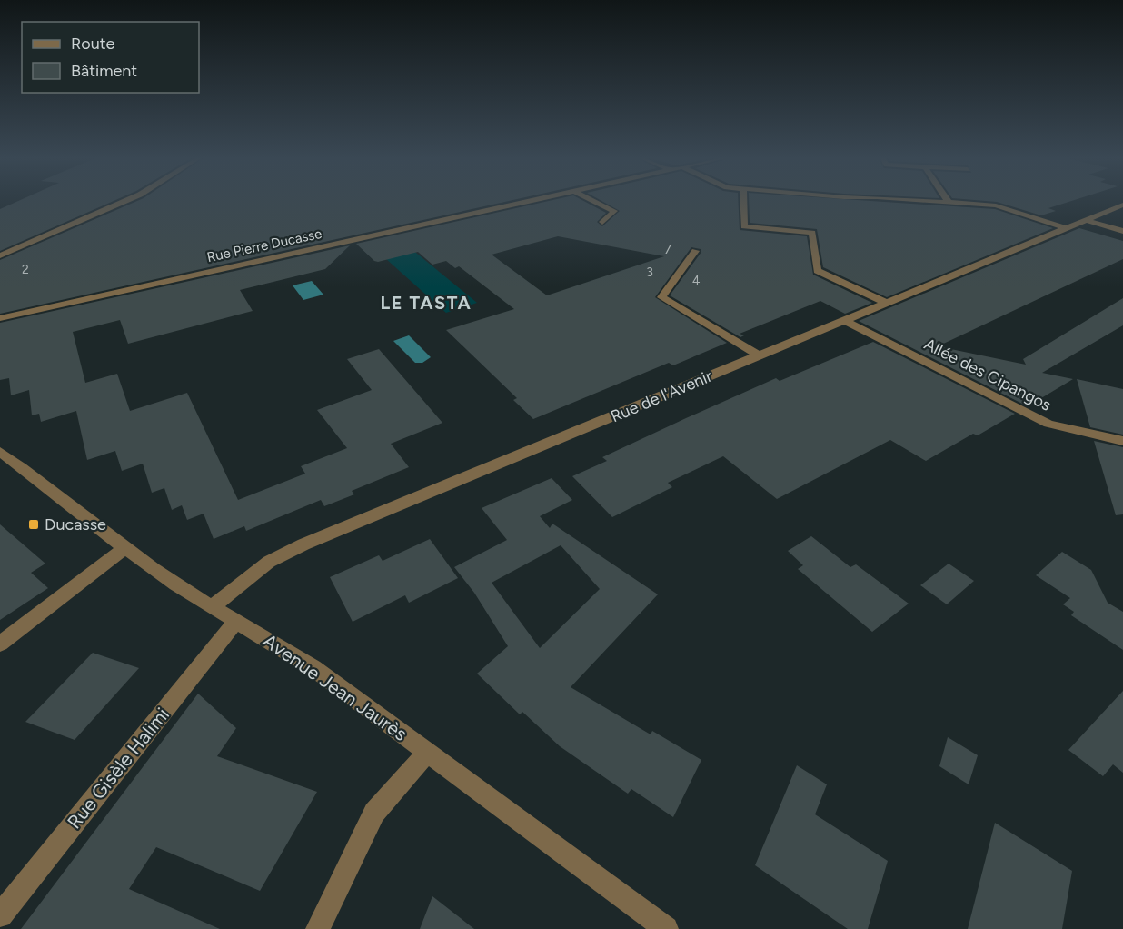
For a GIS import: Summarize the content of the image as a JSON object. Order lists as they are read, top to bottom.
{
  "streets": {
    "street": [
      "Rue Pierre Ducasse",
      "Allée des Cipangos",
      "Rue de l'Avenir",
      "Avenue Jean Jaurès",
      "Rue Gisèle Halimi"
    ]
  },
  "crossings": [
    ["Allée des Cipangos", "Rue de l'Avenir"],
    ["Rue de l'Avenir", "Avenue Jean Jaurès"],
    ["Avenue Jean Jaurès", "Rue Gisèle Halimi"]
  ],
  "districts": ["LE TASTA"],
  "places": {
    "transit": ["Ducasse"]
  },
  "house_numbers": [
    "7",
    "2",
    "3",
    "4"
  ],
  "legend": ["Route", "Bâtiment"]
}
